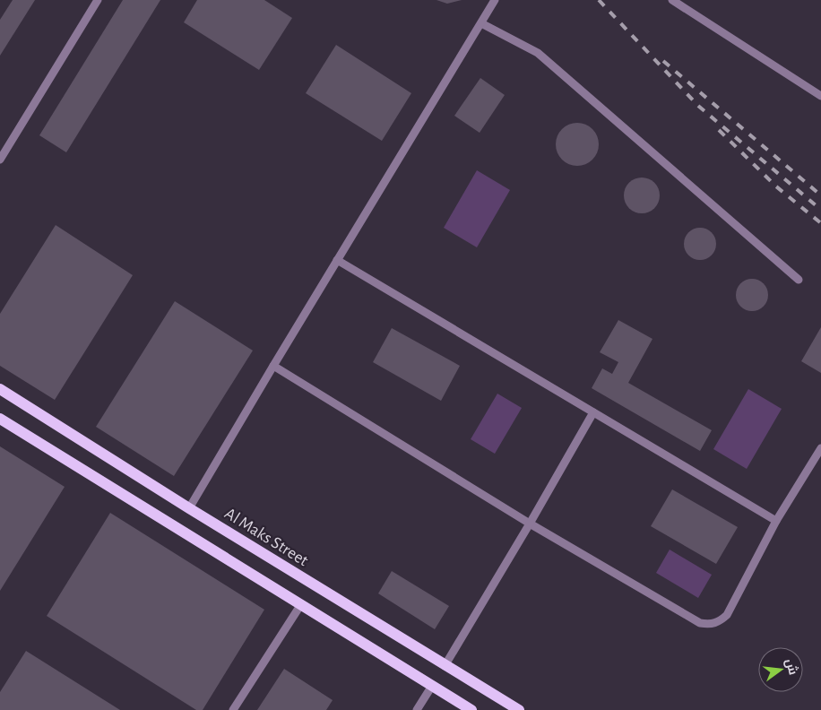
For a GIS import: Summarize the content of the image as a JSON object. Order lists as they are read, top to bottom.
{
  "streets": {
    "main road": ["Al Maks Street"]
  },
  "north": "right"
}
